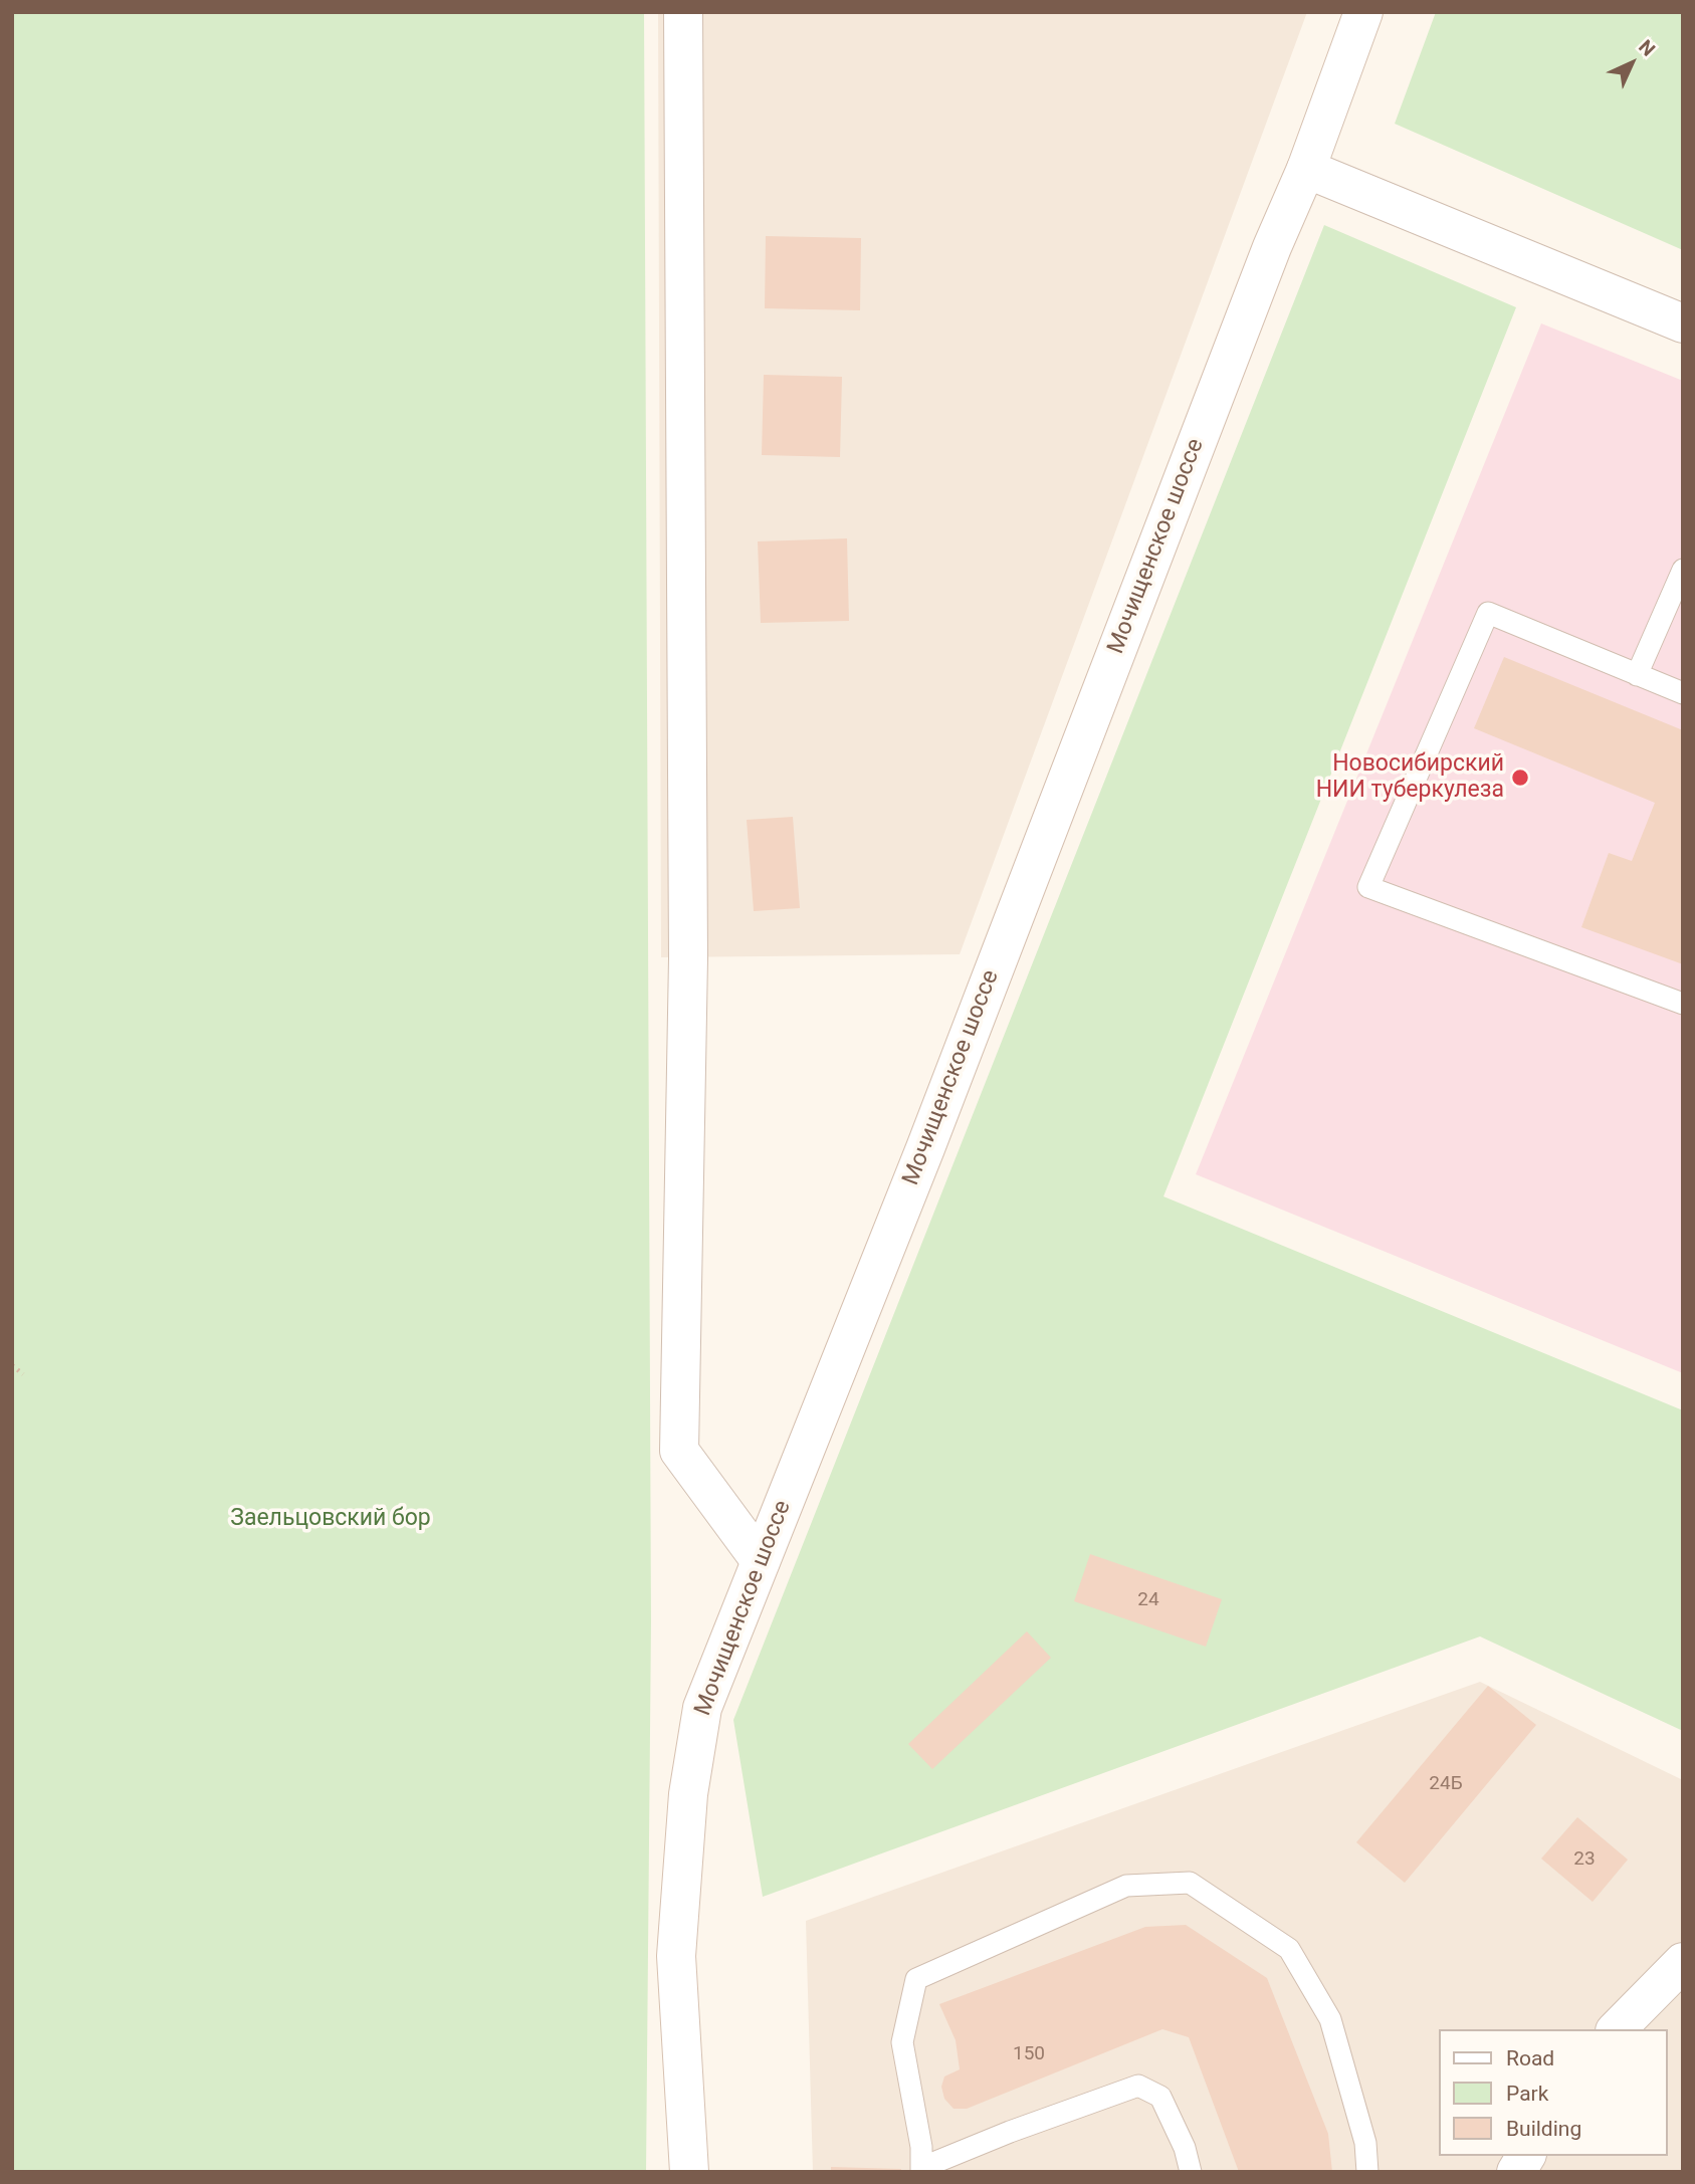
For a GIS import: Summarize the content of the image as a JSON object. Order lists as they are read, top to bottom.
{
  "streets": {
    "street": ["Мочищенское шоссе"]
  },
  "parks": ["Заельцовский бор"],
  "places": ["Новосибирский НИИ туберкулеза"],
  "house_numbers": [
    "24",
    "24Б",
    "23",
    "150"
  ],
  "legend": ["Road", "Park", "Building"],
  "north": "top right"
}
